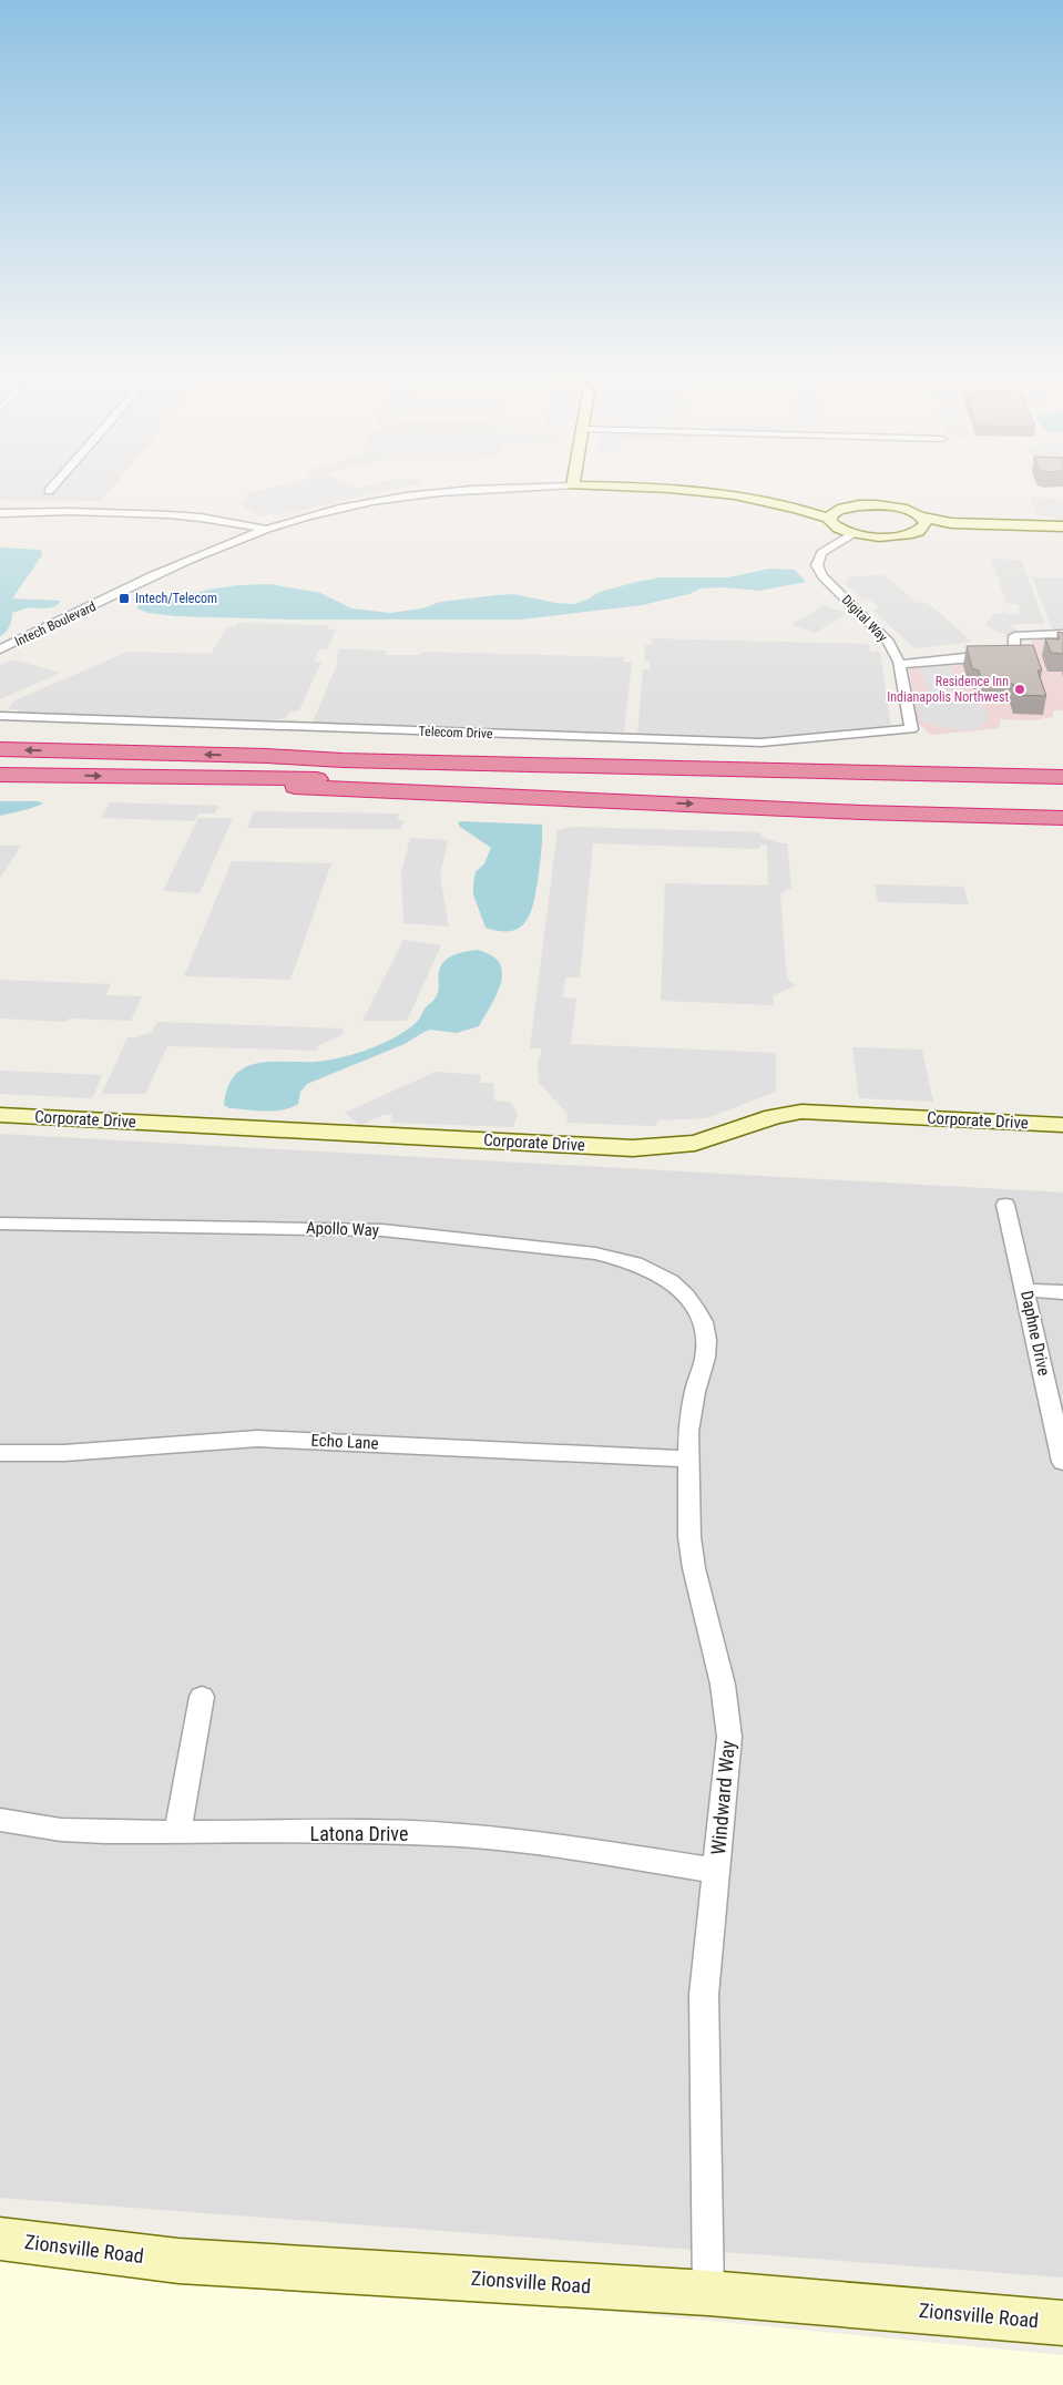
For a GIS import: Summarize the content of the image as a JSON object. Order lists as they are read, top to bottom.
{
  "streets": {
    "street": [
      "Digital Way",
      "Intech Boulevard",
      "Telecom Drive",
      "Corporate Drive",
      "Apollo Way",
      "Daphne Drive",
      "Echo Lane",
      "Windward Way",
      "Latona Drive",
      "Zionsville Road"
    ]
  },
  "crossings": [
    ["Digital Way", "Intech Boulevard"],
    ["Digital Way", "Telecom Drive"],
    ["Apollo Way", "Windward Way"],
    ["Echo Lane", "Windward Way"],
    ["Windward Way", "Latona Drive"],
    ["Windward Way", "Zionsville Road"]
  ],
  "places": {
    "transit": ["Intech/Telecom"],
    "other": ["Residence Inn Indianapolis Northwest"]
  }
}
